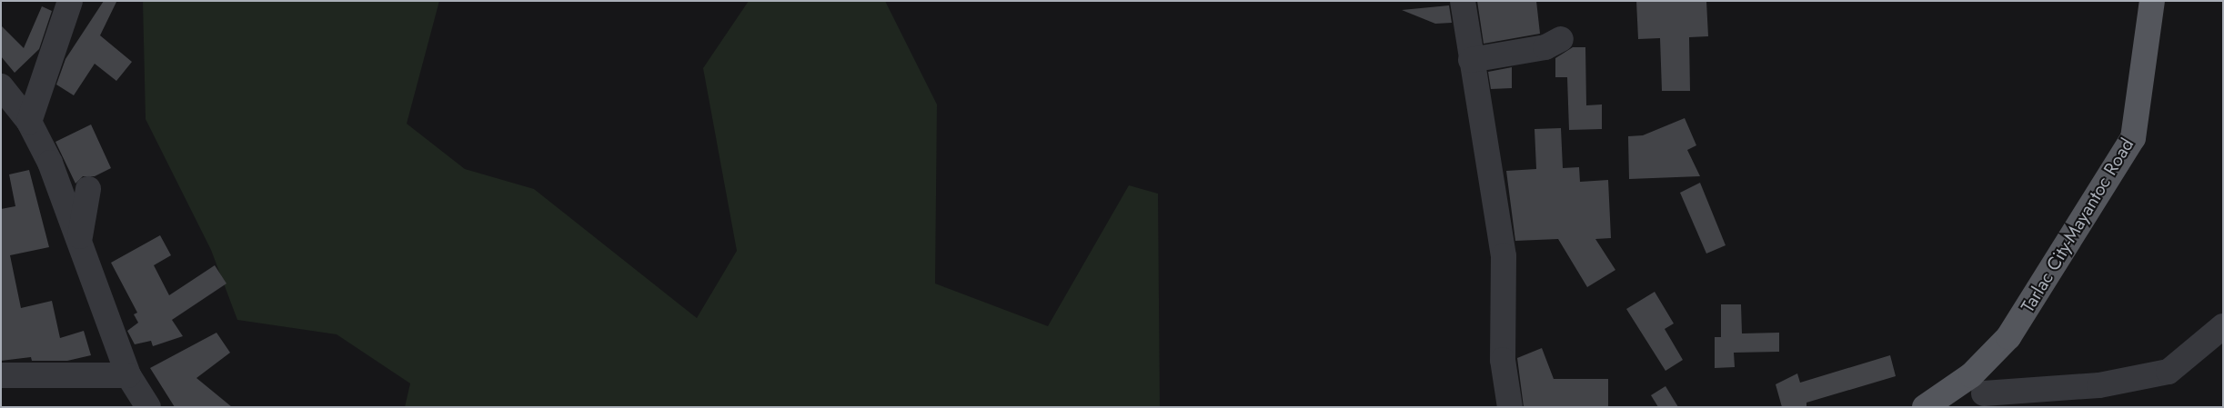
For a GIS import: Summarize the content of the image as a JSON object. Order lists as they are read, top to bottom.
{
  "streets": {
    "main road": ["Tarlac City-Mayantoc Road"]
  }
}
